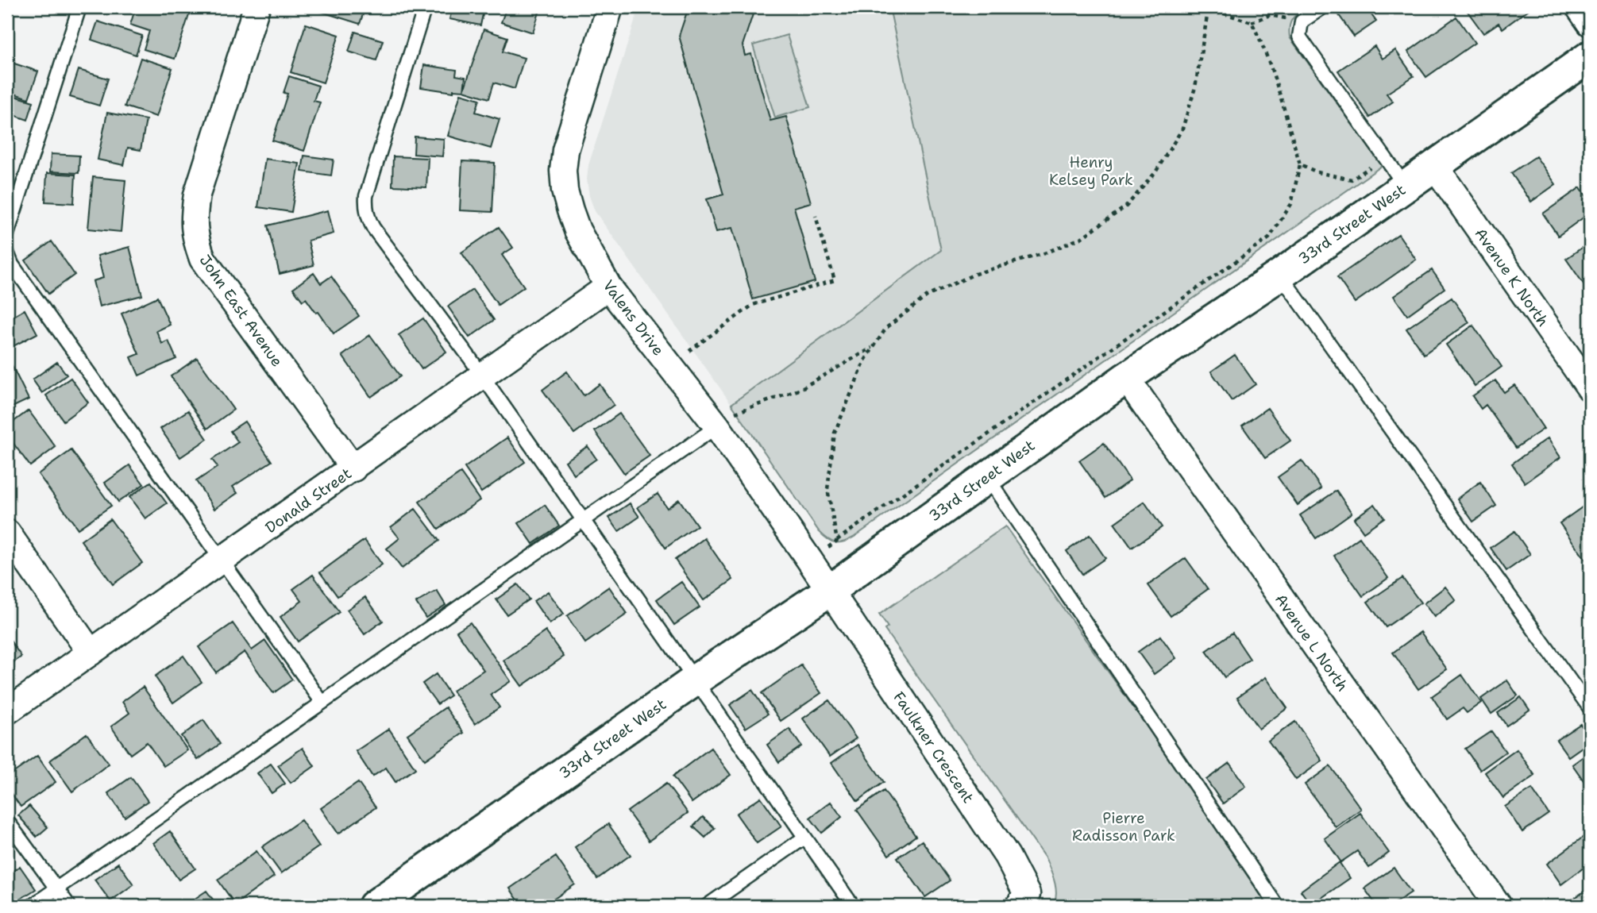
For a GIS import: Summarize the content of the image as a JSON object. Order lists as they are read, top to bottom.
{
  "streets": {
    "main road": ["33rd Street West"],
    "street": [
      "Avenue K North",
      "John East Avenue",
      "Valens Drive",
      "Donald Street",
      "Avenue L North",
      "Faulkner Crescent"
    ]
  },
  "crossings": [
    ["33rd Street West", "Avenue K North"],
    ["33rd Street West", "Valens Drive"],
    ["33rd Street West", "Avenue L North"],
    ["33rd Street West", "Faulkner Crescent"],
    ["John East Avenue", "Donald Street"],
    ["Valens Drive", "Donald Street"],
    ["Valens Drive", "Faulkner Crescent"]
  ],
  "parks": ["Henry Kelsey Park", "Pierre Radisson Park"]
}
